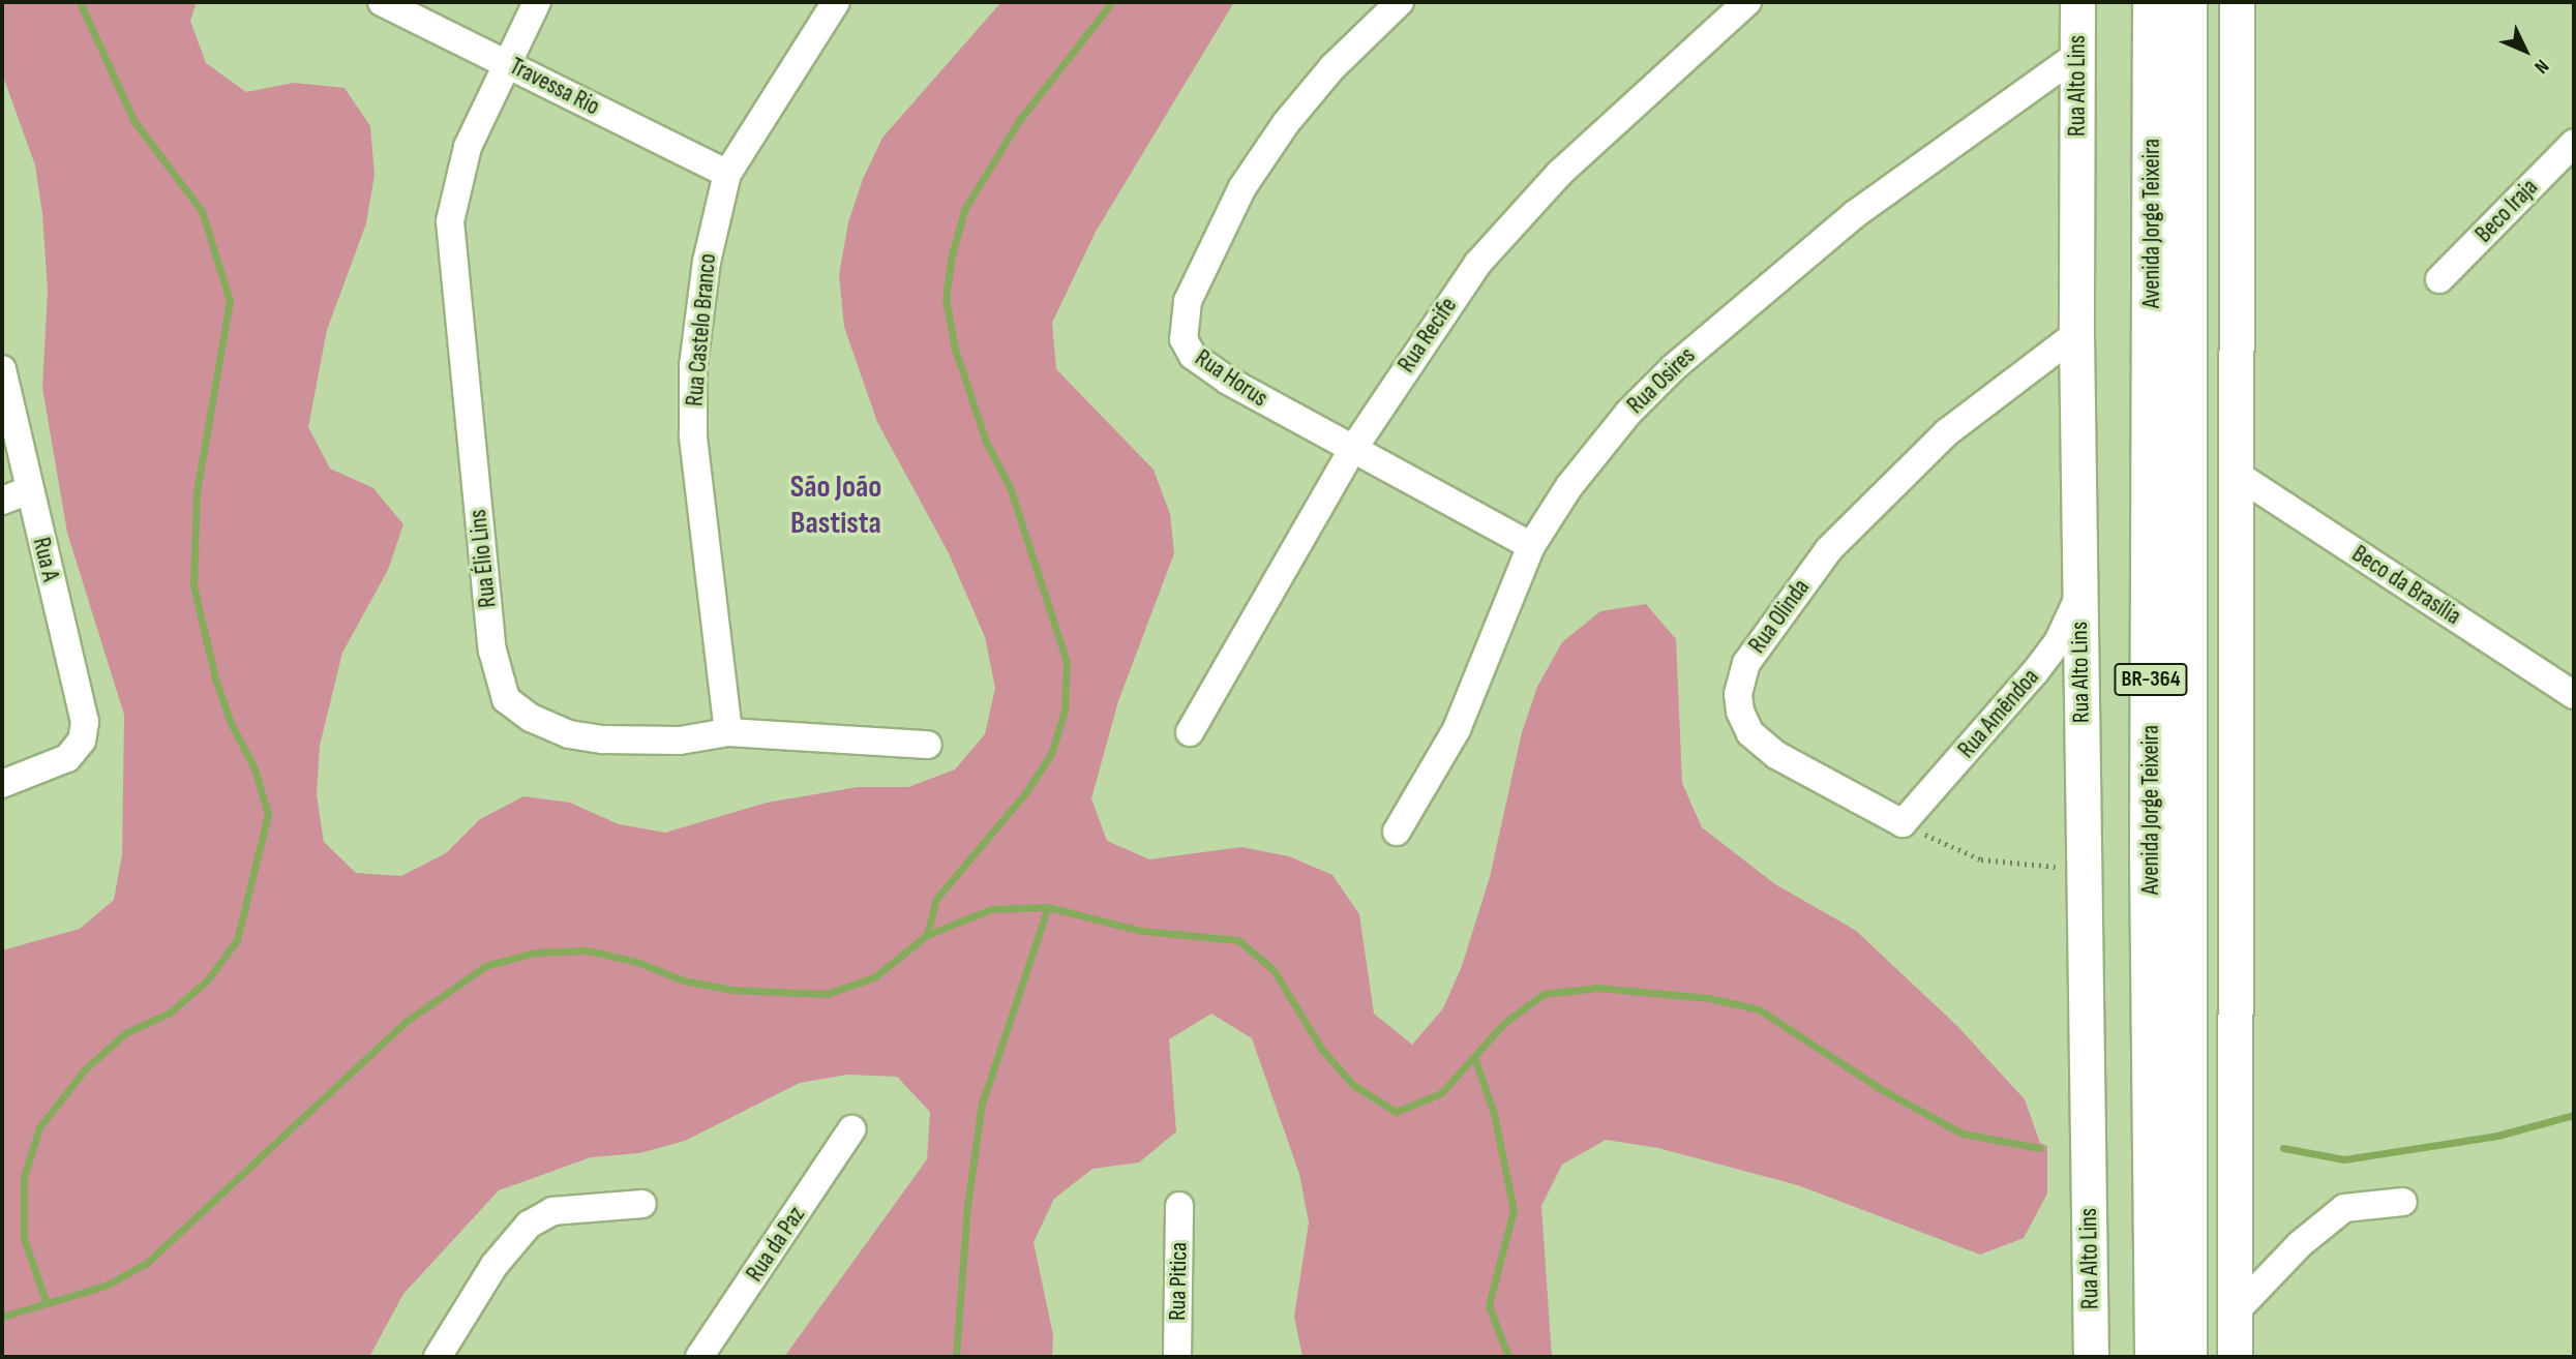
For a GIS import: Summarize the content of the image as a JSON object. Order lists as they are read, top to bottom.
{
  "streets": {
    "highway": ["Avenida Jorge Teixeira", "BR-364"],
    "main road": ["Rua Alto Lins"],
    "street": [
      "Travessa Rio",
      "Beco Iraja",
      "Rua Castelo Branco",
      "Rua Recife",
      "Rua Horus",
      "Rua Osires",
      "Rua Élio Lins",
      "Rua A",
      "Beco da Brasília",
      "Rua Olinda",
      "Rua Amêndoa",
      "Rua da Paz",
      "Rua Pitica"
    ]
  },
  "crossings": [
    ["Rua Alto Lins", "Rua Osires"],
    ["Rua Alto Lins", "Rua Olinda"],
    ["Rua Alto Lins", "Rua Amêndoa"],
    ["Travessa Rio", "Rua Castelo Branco"],
    ["Travessa Rio", "Rua Élio Lins"],
    ["Rua Castelo Branco", "Rua Élio Lins"],
    ["Rua Recife", "Rua Horus"],
    ["Rua Horus", "Rua Osires"],
    ["Rua Olinda", "Rua Amêndoa"]
  ],
  "districts": ["São João Bastista"],
  "north": "bottom right"
}
